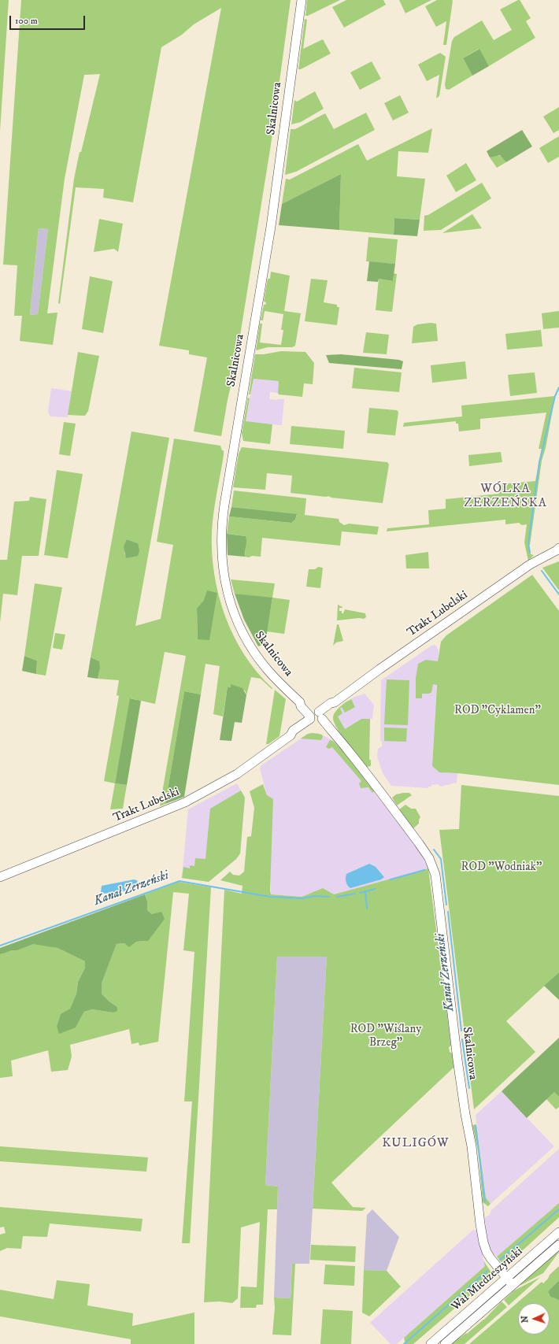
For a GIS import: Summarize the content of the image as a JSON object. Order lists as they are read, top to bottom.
{
  "streets": {
    "street": ["Skalnicowa", "Trakt Lubelski", "Wał Miedzeszyński"]
  },
  "crossings": [
    ["Skalnicowa", "Trakt Lubelski"],
    ["Skalnicowa", "Wał Miedzeszyński"]
  ],
  "districts": ["WÓLKA ZERZEŃSKA", "KULIGÓW"],
  "water": ["Kanał Zerzeński"],
  "parks": ["ROD \"Cyklamen\"", "ROD \"Wodniak\"", "ROD \"Wiślany Brzeg\""],
  "scale_bar": "100 m",
  "north": "left"
}
